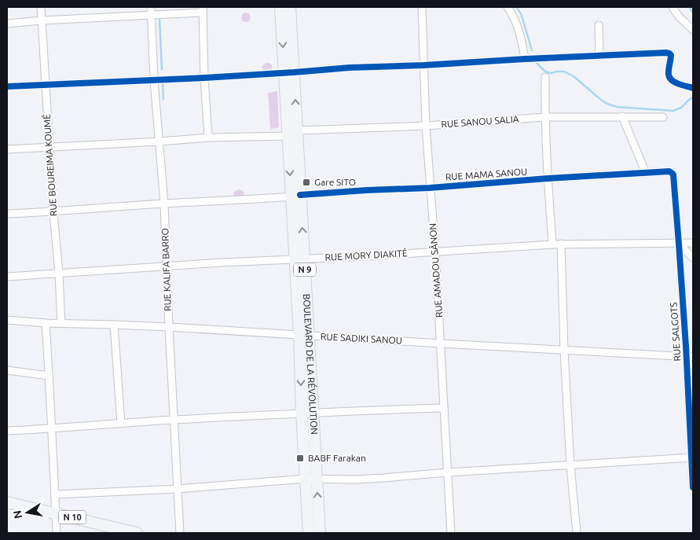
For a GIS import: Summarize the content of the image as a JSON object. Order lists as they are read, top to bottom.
{
  "streets": {
    "main road": ["N 9", "BOULEVARD DE LA RÉVOLUTION", "N 10"],
    "street": [
      "RUE SANOU SALIA",
      "RUE BOUREIMA KOUMÉ",
      "RUE MAMA SANOU",
      "RUE MORY DIAKITÉ",
      "RUE KALIFA BARRO",
      "RUE AMADOU SÂNON",
      "RUE SALGOTS",
      "RUE SADIKI SANOU"
    ]
  },
  "crossings": [
    ["RUE SANOU SALIA", "RUE BOUREIMA KOUMÉ"],
    ["RUE SANOU SALIA", "RUE KALIFA BARRO"],
    ["RUE SANOU SALIA", "RUE AMADOU SÂNON"],
    ["RUE SANOU SALIA", "BOULEVARD DE LA RÉVOLUTION"],
    ["RUE BOUREIMA KOUMÉ", "RUE MAMA SANOU"],
    ["RUE BOUREIMA KOUMÉ", "RUE MORY DIAKITÉ"],
    ["RUE BOUREIMA KOUMÉ", "RUE SADIKI SANOU"],
    ["RUE MAMA SANOU", "RUE KALIFA BARRO"],
    ["RUE MAMA SANOU", "RUE AMADOU SÂNON"],
    ["RUE MAMA SANOU", "RUE SALGOTS"],
    ["RUE MAMA SANOU", "BOULEVARD DE LA RÉVOLUTION"],
    ["RUE MORY DIAKITÉ", "RUE KALIFA BARRO"],
    ["RUE MORY DIAKITÉ", "RUE AMADOU SÂNON"],
    ["RUE MORY DIAKITÉ", "RUE SALGOTS"],
    ["RUE MORY DIAKITÉ", "BOULEVARD DE LA RÉVOLUTION"],
    ["RUE KALIFA BARRO", "RUE SADIKI SANOU"],
    ["RUE AMADOU SÂNON", "RUE SADIKI SANOU"],
    ["RUE SALGOTS", "RUE SADIKI SANOU"],
    ["RUE SADIKI SANOU", "BOULEVARD DE LA RÉVOLUTION"]
  ],
  "places": {
    "transit": ["Gare SITO", "BABF Farakan"]
  },
  "north": "left"
}
